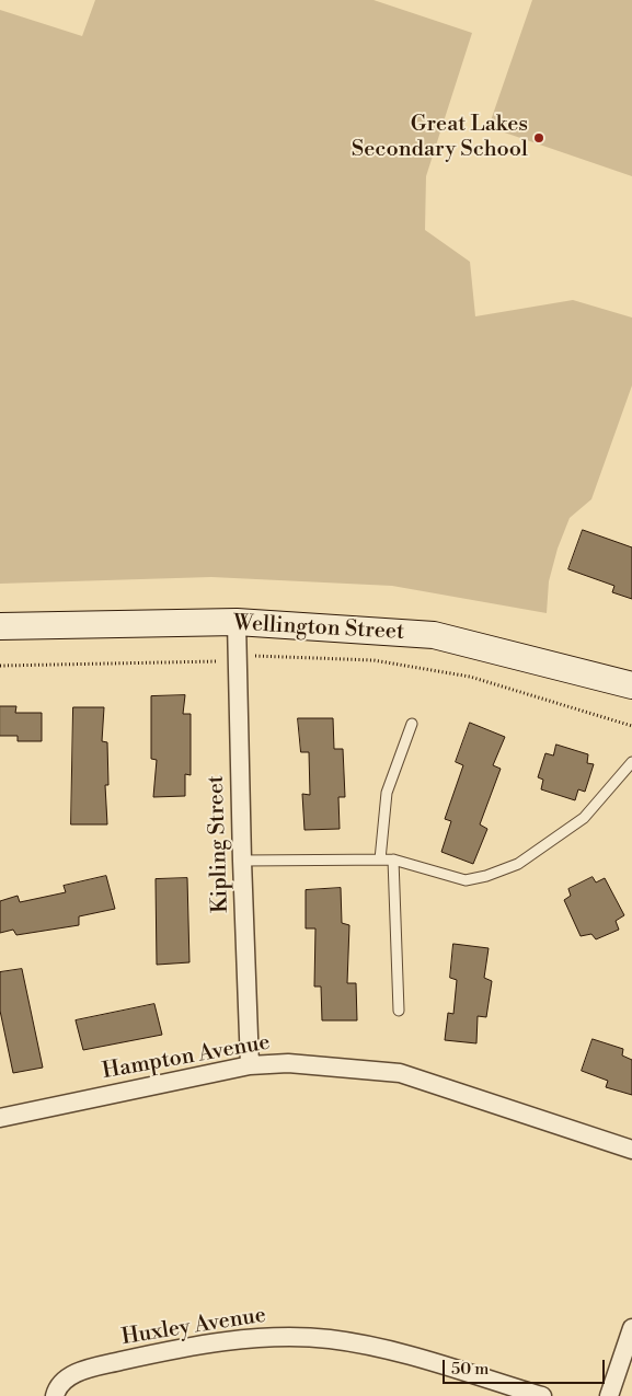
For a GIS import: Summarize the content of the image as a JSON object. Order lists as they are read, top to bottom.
{
  "streets": {
    "main road": ["Wellington Street"],
    "street": ["Kipling Street", "Hampton Avenue", "Huxley Avenue"]
  },
  "crossings": [
    ["Wellington Street", "Kipling Street"],
    ["Kipling Street", "Hampton Avenue"]
  ],
  "places": ["Great Lakes Secondary School"],
  "scale_bar": "50 m"
}
